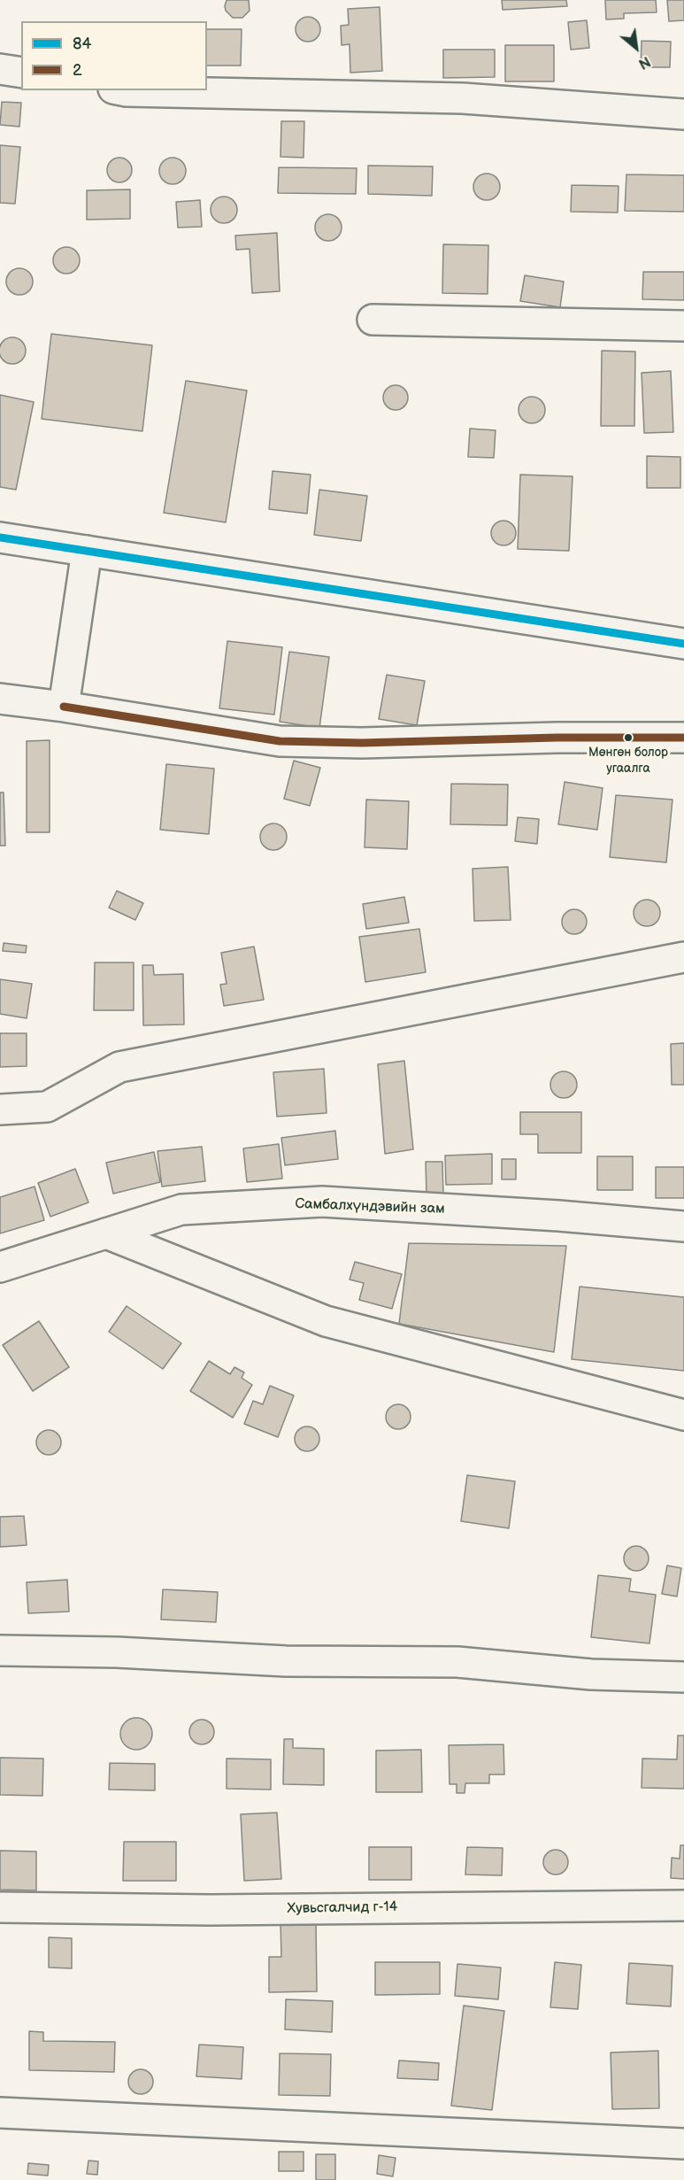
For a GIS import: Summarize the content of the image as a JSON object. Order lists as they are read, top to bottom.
{
  "streets": {
    "street": ["Самбалхүндэвийн зам", "Хувьсгалчид г-14"]
  },
  "places": ["Мөнгөн болор угаалга"],
  "lines": ["transit line 84", "transit line 2"],
  "legend": ["84", "2"],
  "north": "bottom right"
}
